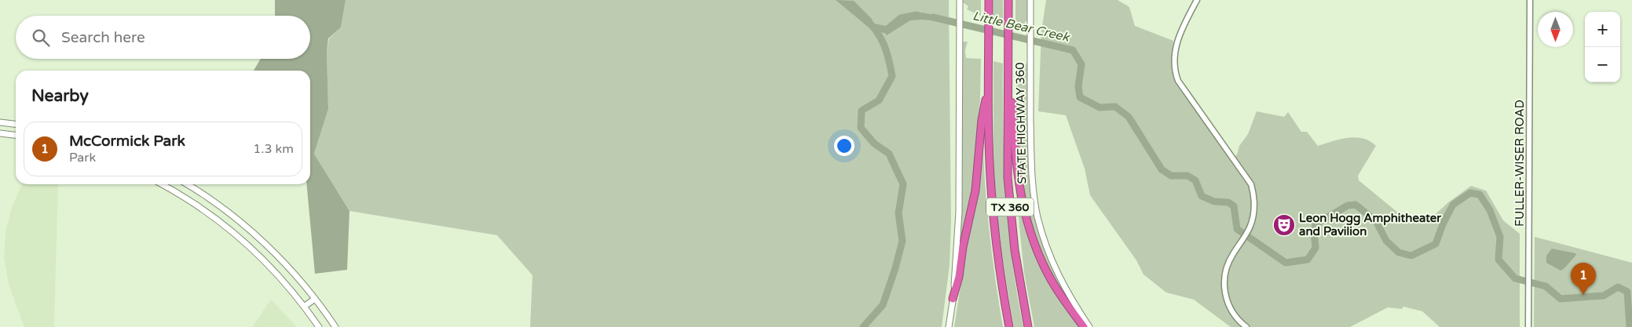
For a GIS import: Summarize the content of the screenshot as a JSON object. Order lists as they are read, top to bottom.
{
  "streets": {
    "highway": ["TX 360"],
    "main road": ["STATE HIGHWAY 360"],
    "street": ["FULLER-WISER ROAD"]
  },
  "water": ["Little Bear Creek"],
  "places": {
    "theatre": ["Leon Hogg Amphitheater and Pavilion"]
  },
  "north": "bottom",
  "page": {
    "map_buttons": ["+", "−"],
    "search": "Search here",
    "heading": "Nearby",
    "list": [
      {
        "mark": "1",
        "name": "McCormick Park",
        "note": "Park",
        "value": "1.3 km"
      }
    ],
    "pins": "1"
  }
}
